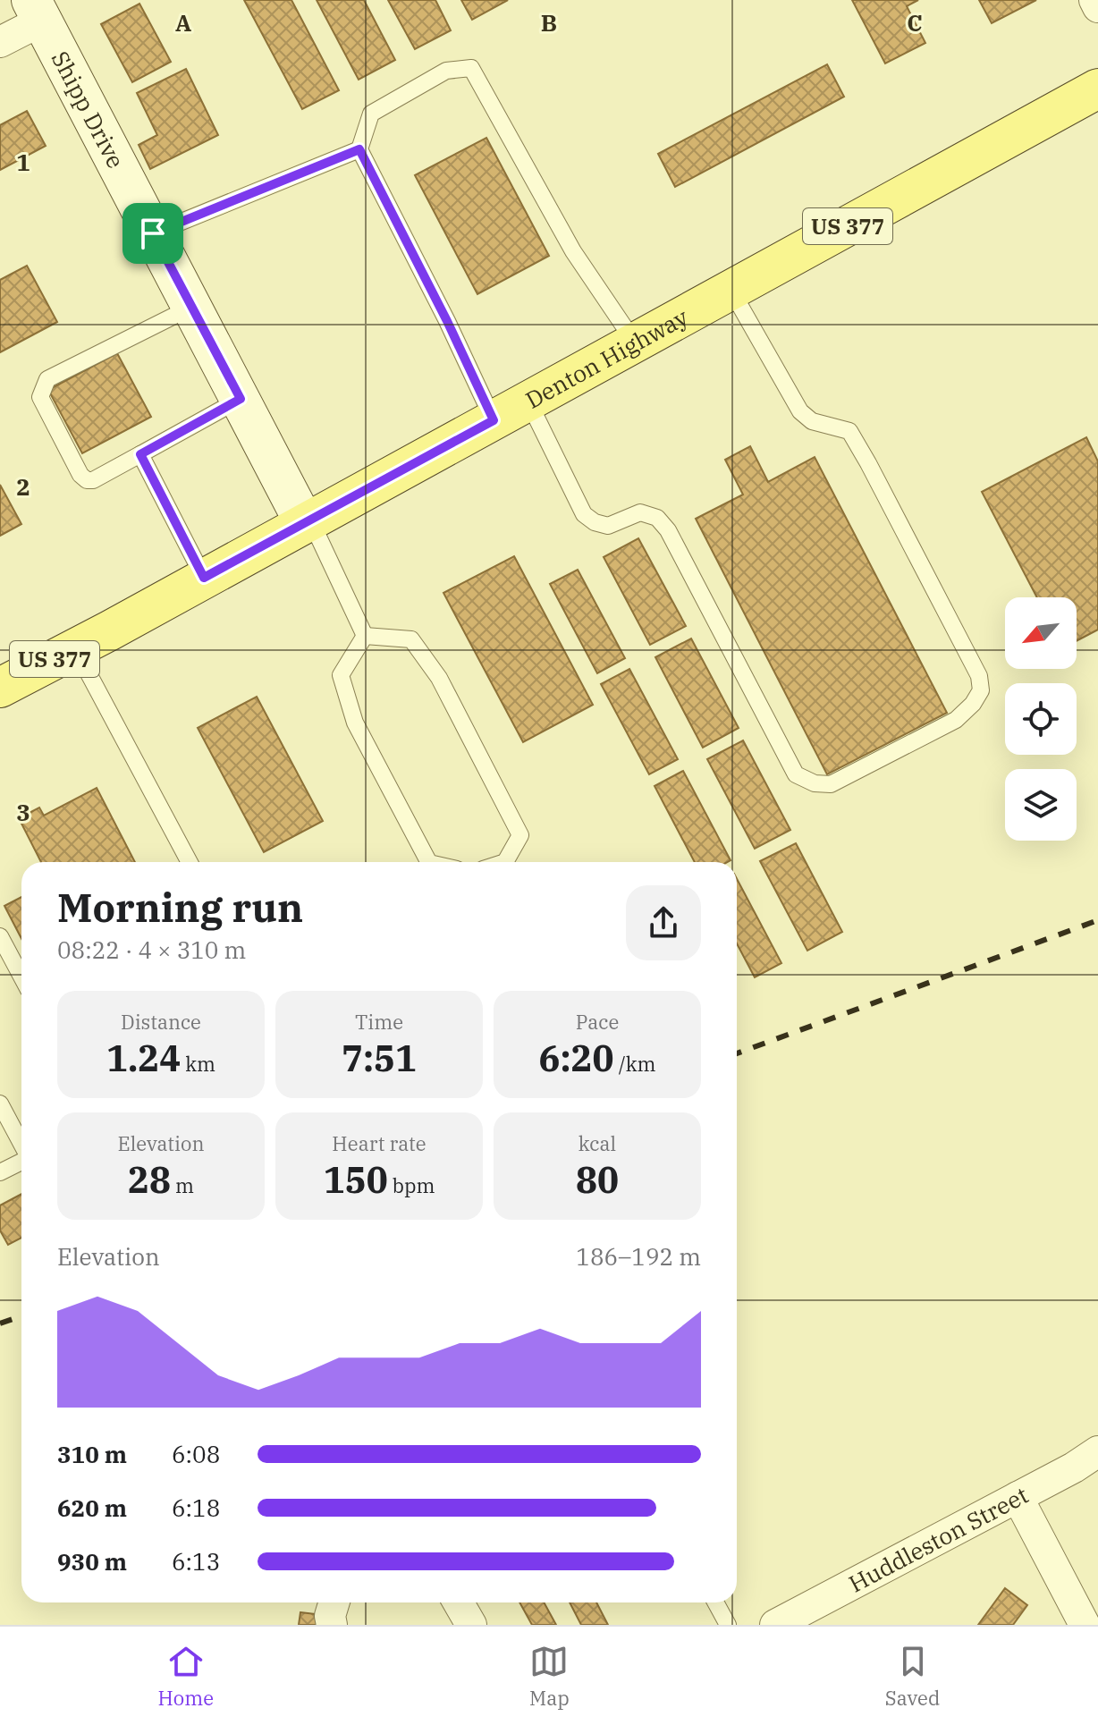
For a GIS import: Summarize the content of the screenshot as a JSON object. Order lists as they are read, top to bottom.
{
  "streets": {
    "main road": ["US 377", "Denton Highway"],
    "street": ["Shipp Drive", "Huddleston Street"]
  },
  "crossings": [
    ["Shipp Drive", "Denton Highway"]
  ],
  "north": "bottom left",
  "page": {
    "heading": ["Morning run", "08:22 · 4 × 310 m"],
    "stats": [
      ["Distance", "1.24 km"],
      ["Time", "7:51"],
      ["Pace", "6:20 /km"],
      ["Elevation", "28 m"],
      ["Heart rate", "150 bpm"],
      ["kcal", "80"]
    ],
    "chart": ["Elevation", "186–192 m"],
    "list": [
      {
        "name": "310 m",
        "note": "6:08"
      },
      {
        "name": "620 m",
        "note": "6:18"
      },
      {
        "name": "930 m",
        "note": "6:13"
      }
    ],
    "tabs": ["Home", "Map", "Saved"]
  },
  "grid": {
    "columns": ["A", "B", "C"],
    "rows": ["1", "2", "3"]
  }
}
